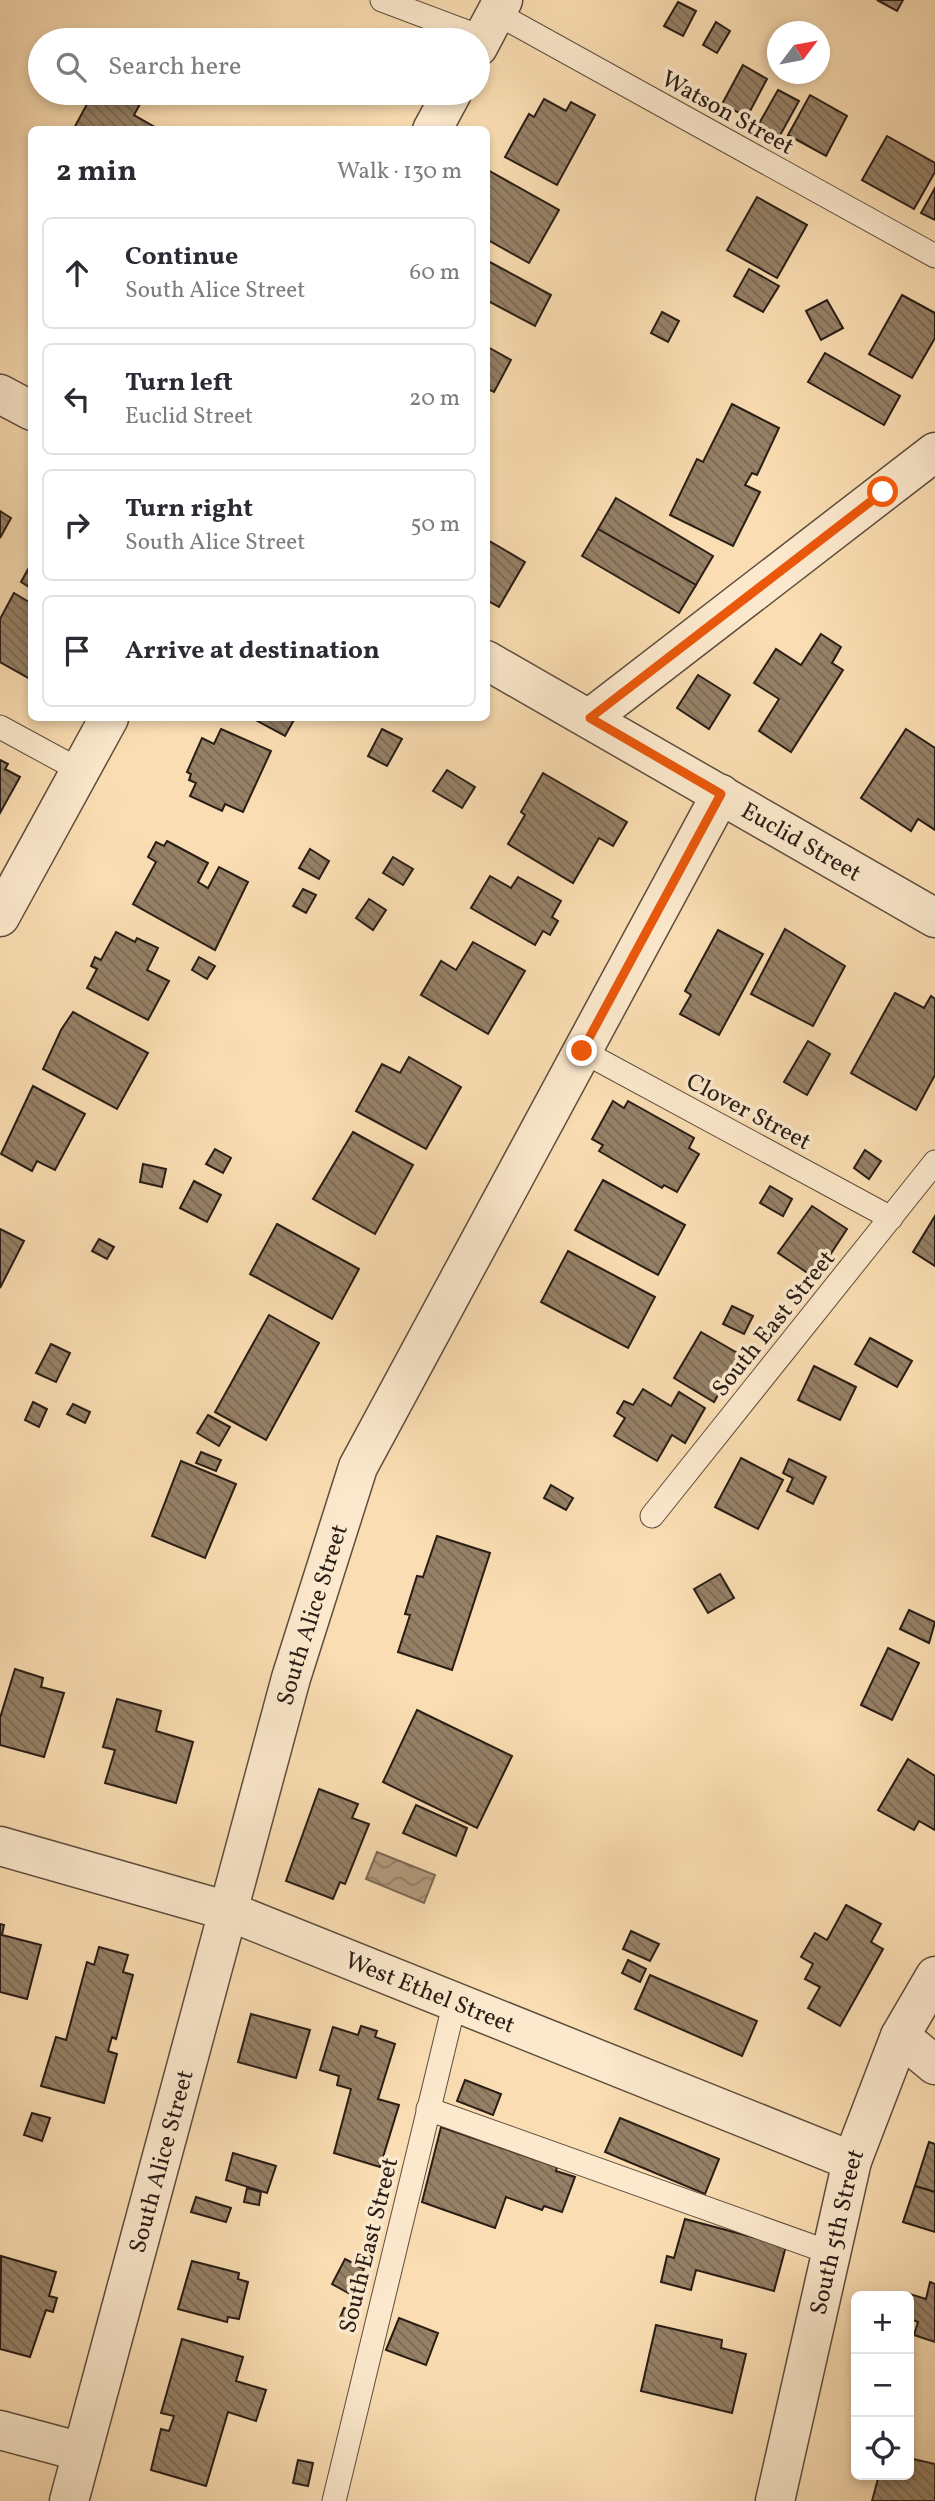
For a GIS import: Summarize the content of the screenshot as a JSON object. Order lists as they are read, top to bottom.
{
  "streets": {
    "street": [
      "Euclid Street",
      "South Alice Street",
      "West Ethel Street",
      "South 5th Street"
    ],
    "lane": ["Watson Street", "Clover Street", "South East Street"]
  },
  "crossings": [
    ["Euclid Street", "South Alice Street"],
    ["Clover Street", "South East Street"],
    ["Clover Street", "South Alice Street"],
    ["South East Street", "West Ethel Street"],
    ["South Alice Street", "West Ethel Street"],
    ["West Ethel Street", "South 5th Street"]
  ],
  "north": "top right",
  "page": {
    "search": "Search here",
    "heading": ["2 min", "Walk · 130 m"],
    "list": [
      ["Continue", "South Alice Street", "60 m"],
      ["Turn left", "Euclid Street", "20 m"],
      ["Turn right", "South Alice Street", "50 m"],
      "Arrive at destination"
    ],
    "map_buttons": ["+", "−"]
  }
}
